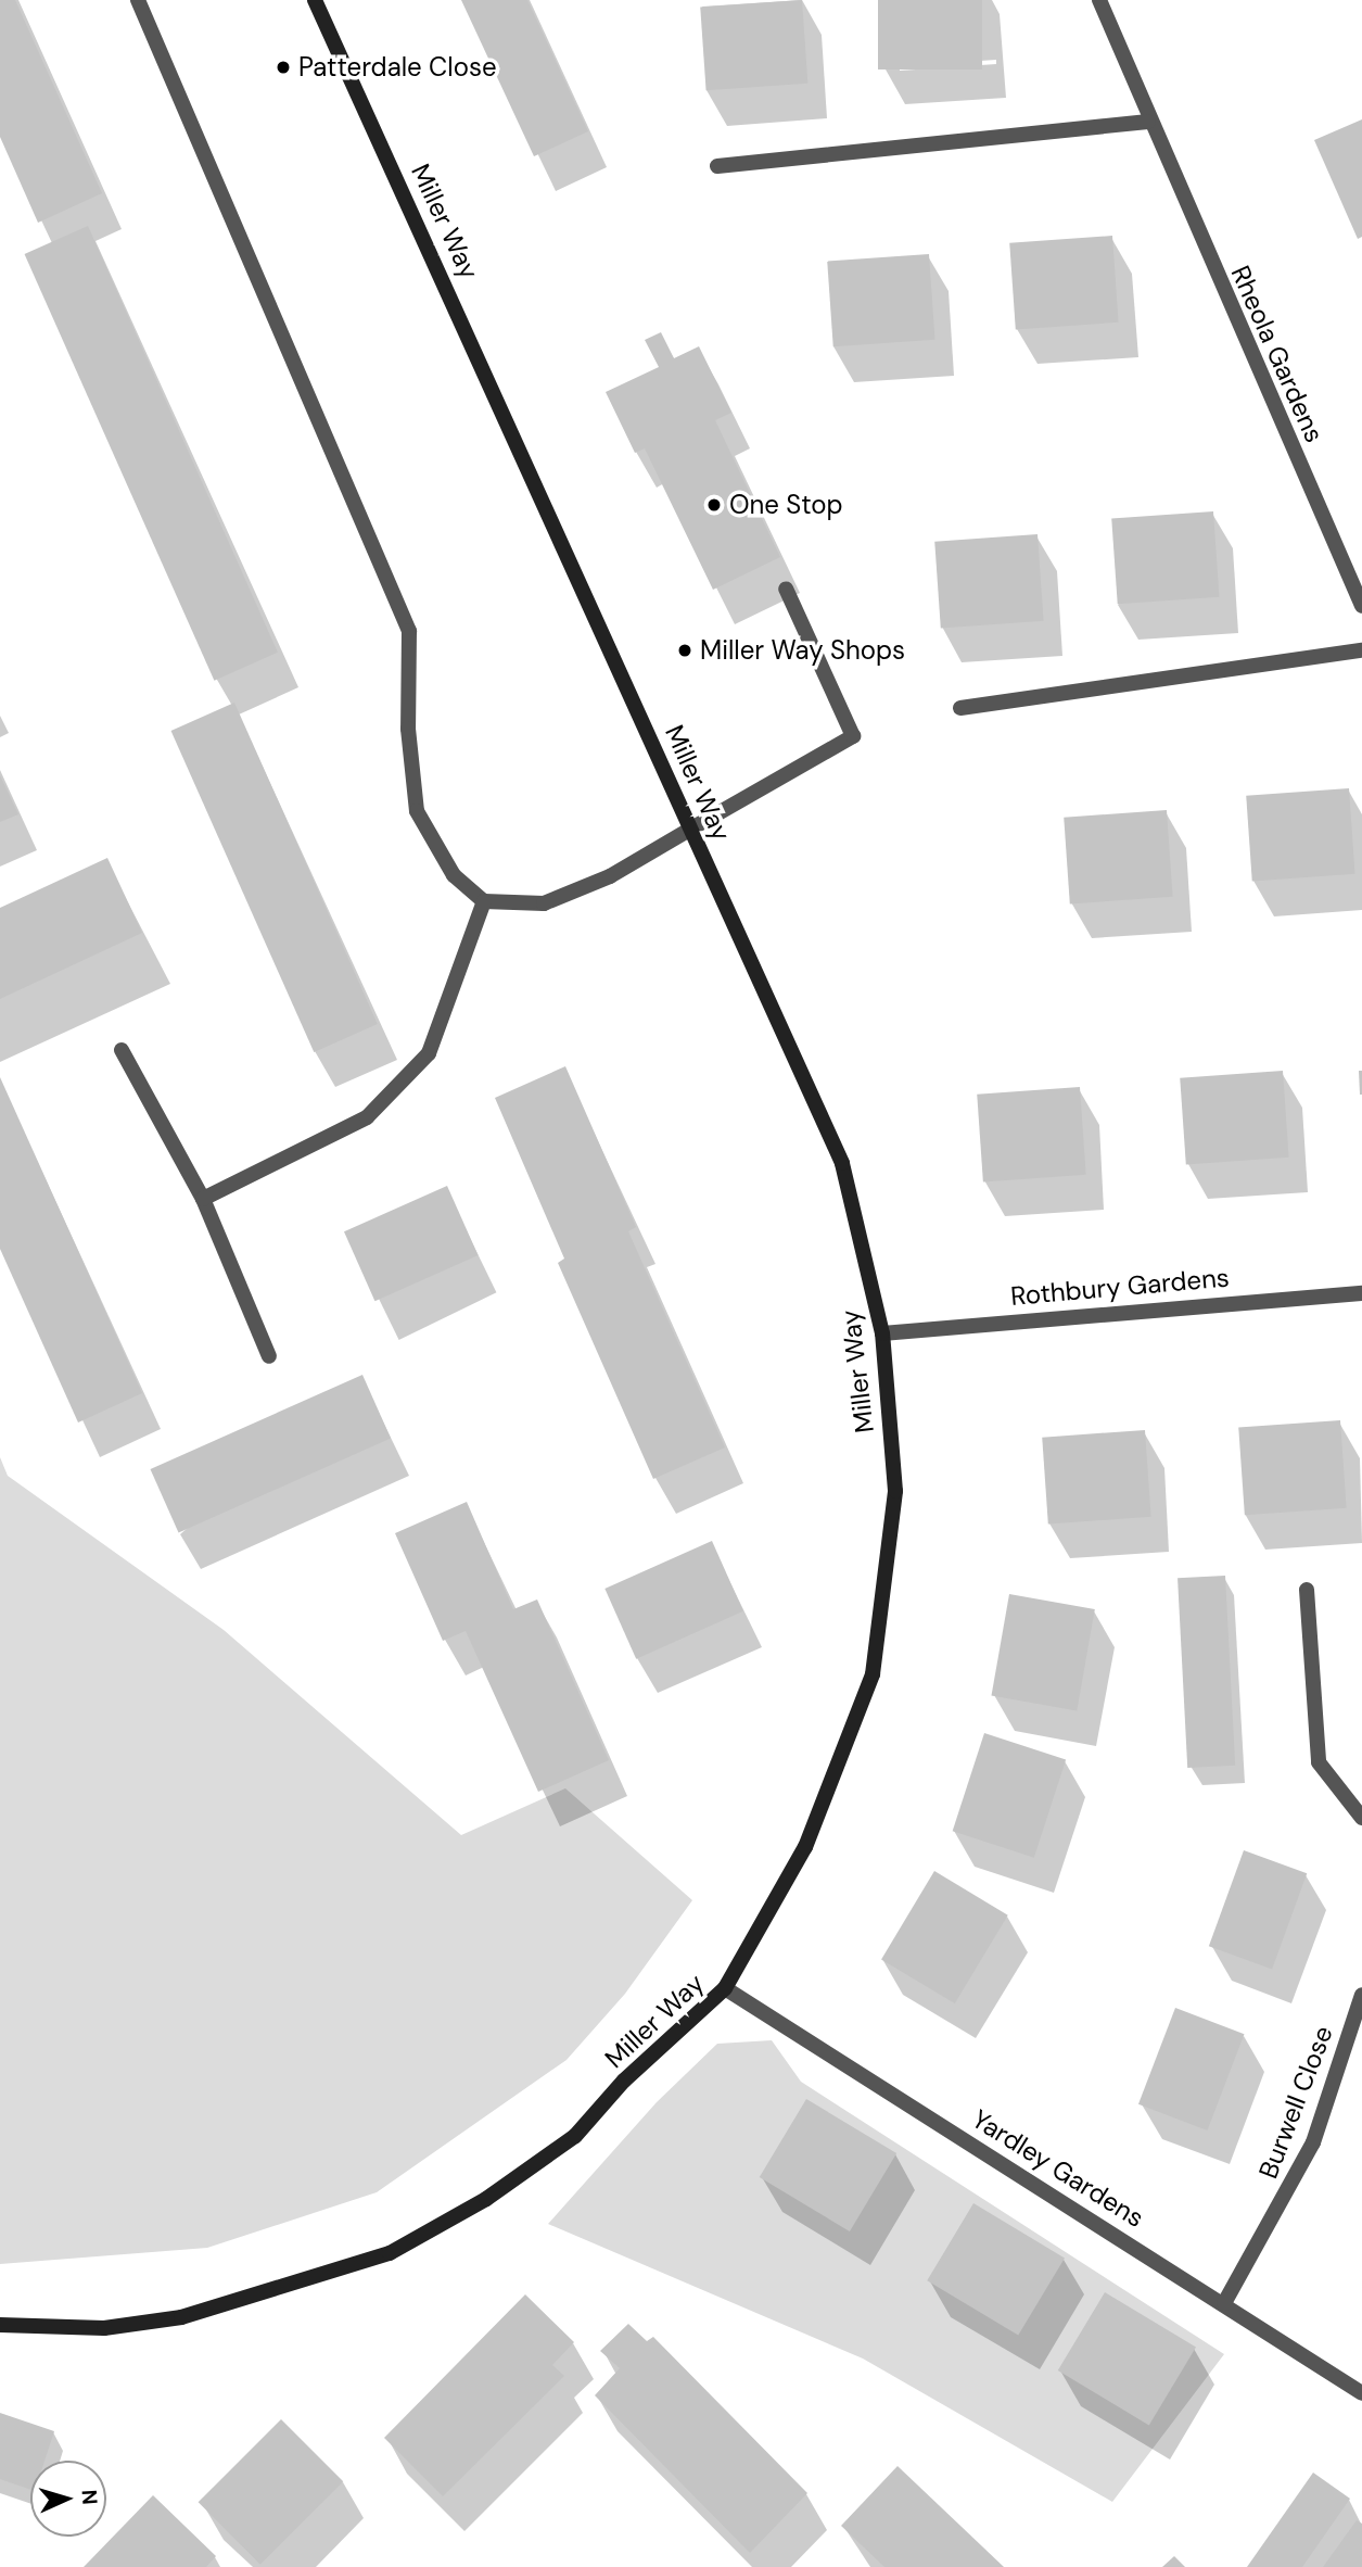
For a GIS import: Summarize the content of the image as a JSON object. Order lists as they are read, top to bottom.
{
  "streets": {
    "street": [
      "Miller Way",
      "Rheola Gardens",
      "Rothbury Gardens",
      "Burwell Close",
      "Yardley Gardens"
    ]
  },
  "crossings": [
    ["Miller Way", "Rothbury Gardens"],
    ["Miller Way", "Yardley Gardens"],
    ["Burwell Close", "Yardley Gardens"]
  ],
  "places": ["Patterdale Close", "One Stop", "Miller Way Shops"],
  "north": "right"
}
